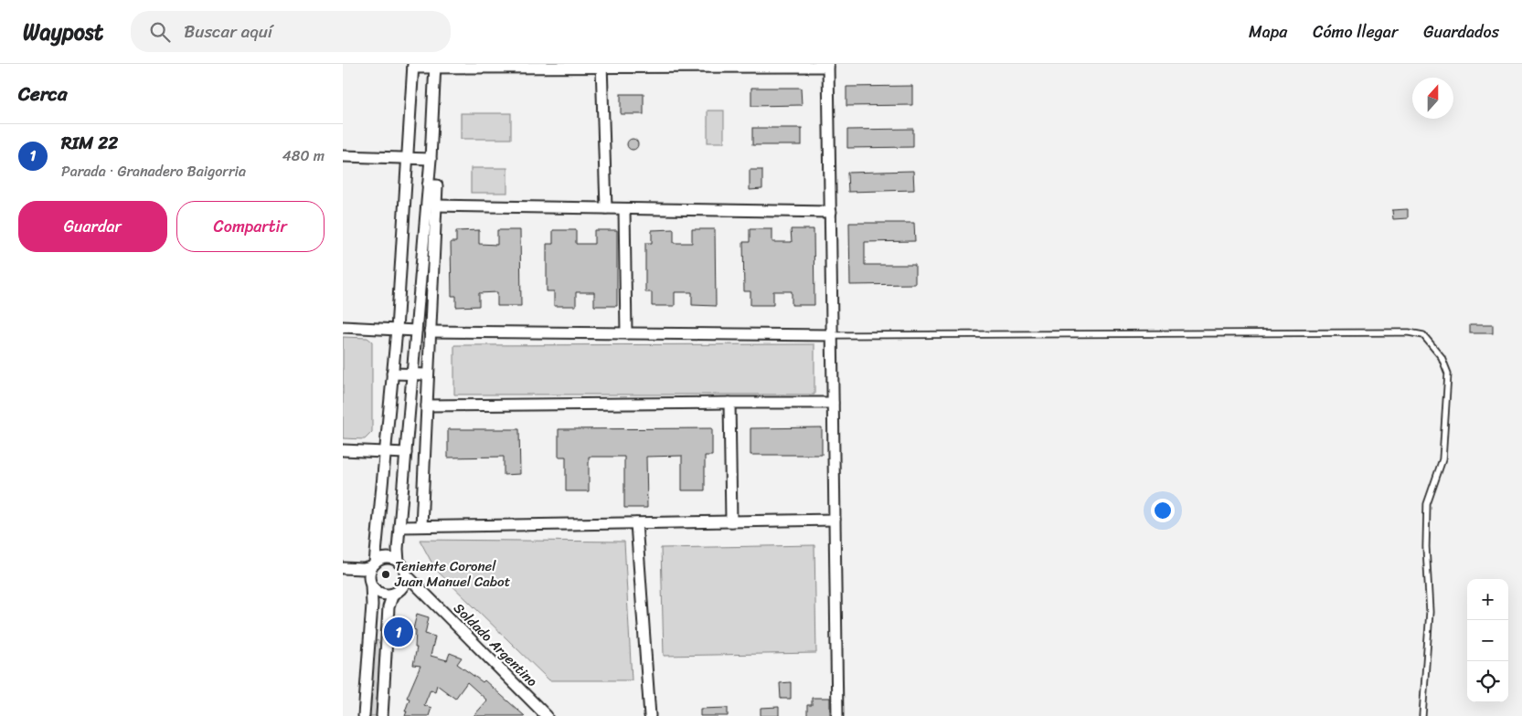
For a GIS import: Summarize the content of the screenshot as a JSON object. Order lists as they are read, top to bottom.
{
  "streets": {
    "street": ["Soldado Argentino"]
  },
  "places": ["Teniente Coronel Juan Manuel Cabot"],
  "north": "top",
  "page": {
    "header": "Waypost",
    "search": "Buscar aquí",
    "nav": ["Mapa", "Cómo llegar", "Guardados"],
    "heading": "Cerca",
    "list": [
      {
        "mark": "1",
        "name": "RIM 22",
        "note": "Parada · Granadero Baigorria",
        "value": "480 m"
      }
    ],
    "buttons": ["Guardar", "Compartir"],
    "map_buttons": ["+", "−"],
    "pins": "1"
  }
}
